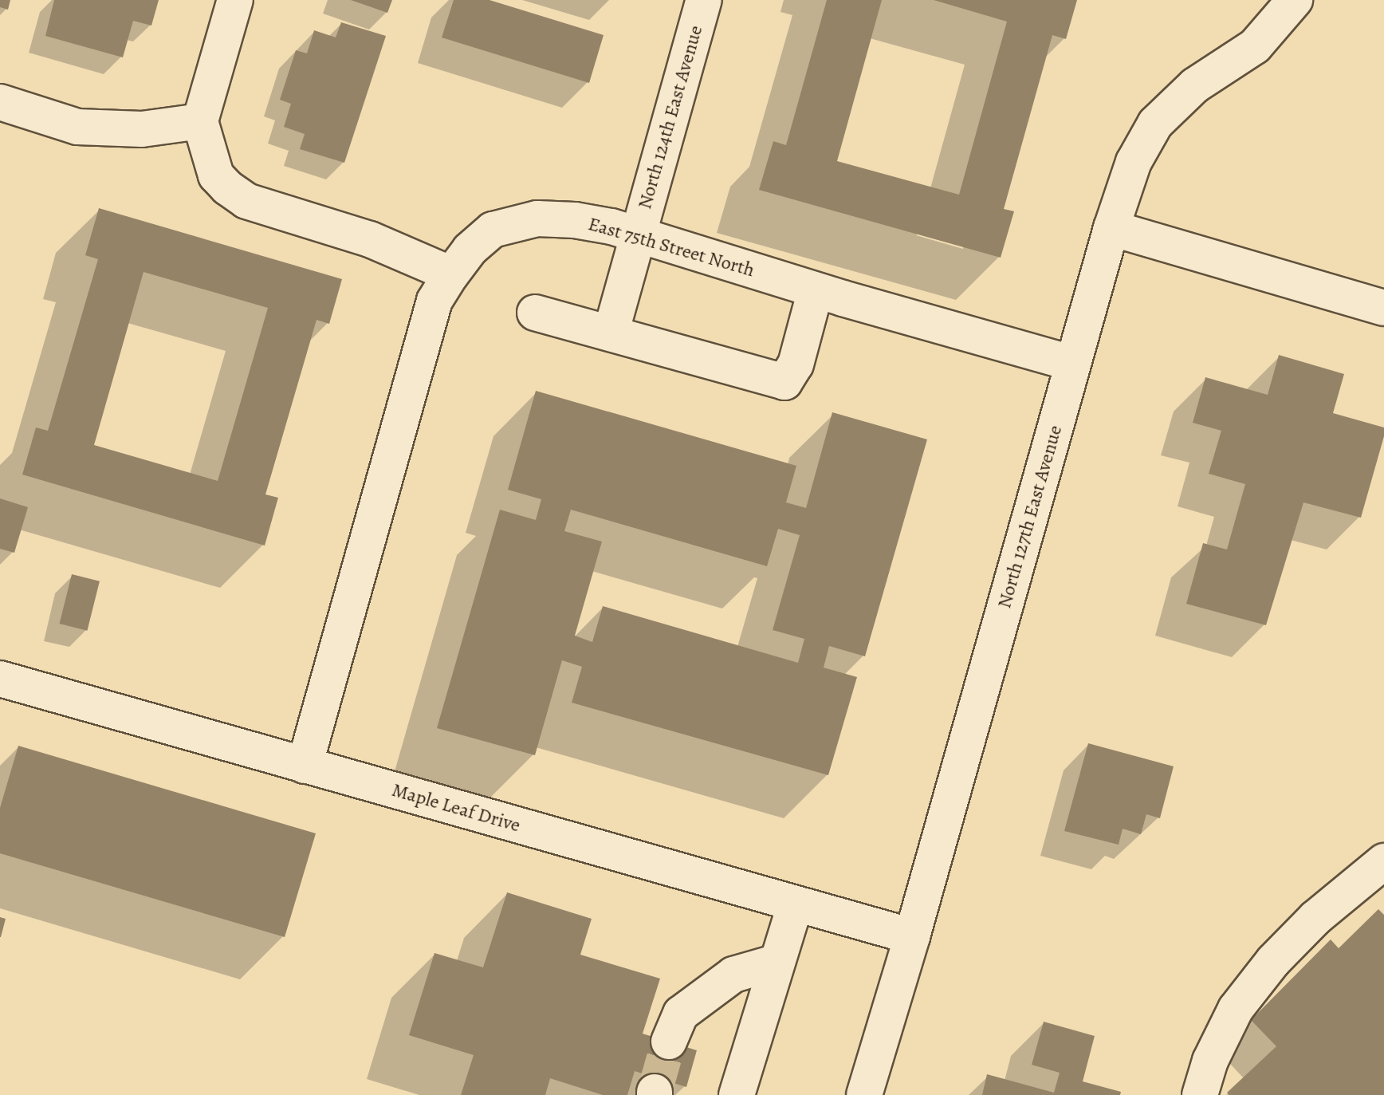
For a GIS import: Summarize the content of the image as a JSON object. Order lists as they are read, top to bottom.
{
  "streets": {
    "street": [
      "North 124th East Avenue",
      "East 75th Street North",
      "North 127th East Avenue",
      "Maple Leaf Drive"
    ]
  },
  "crossings": [
    ["North 124th East Avenue", "East 75th Street North"],
    ["East 75th Street North", "North 127th East Avenue"],
    ["East 75th Street North", "Maple Leaf Drive"],
    ["North 127th East Avenue", "Maple Leaf Drive"]
  ]
}
